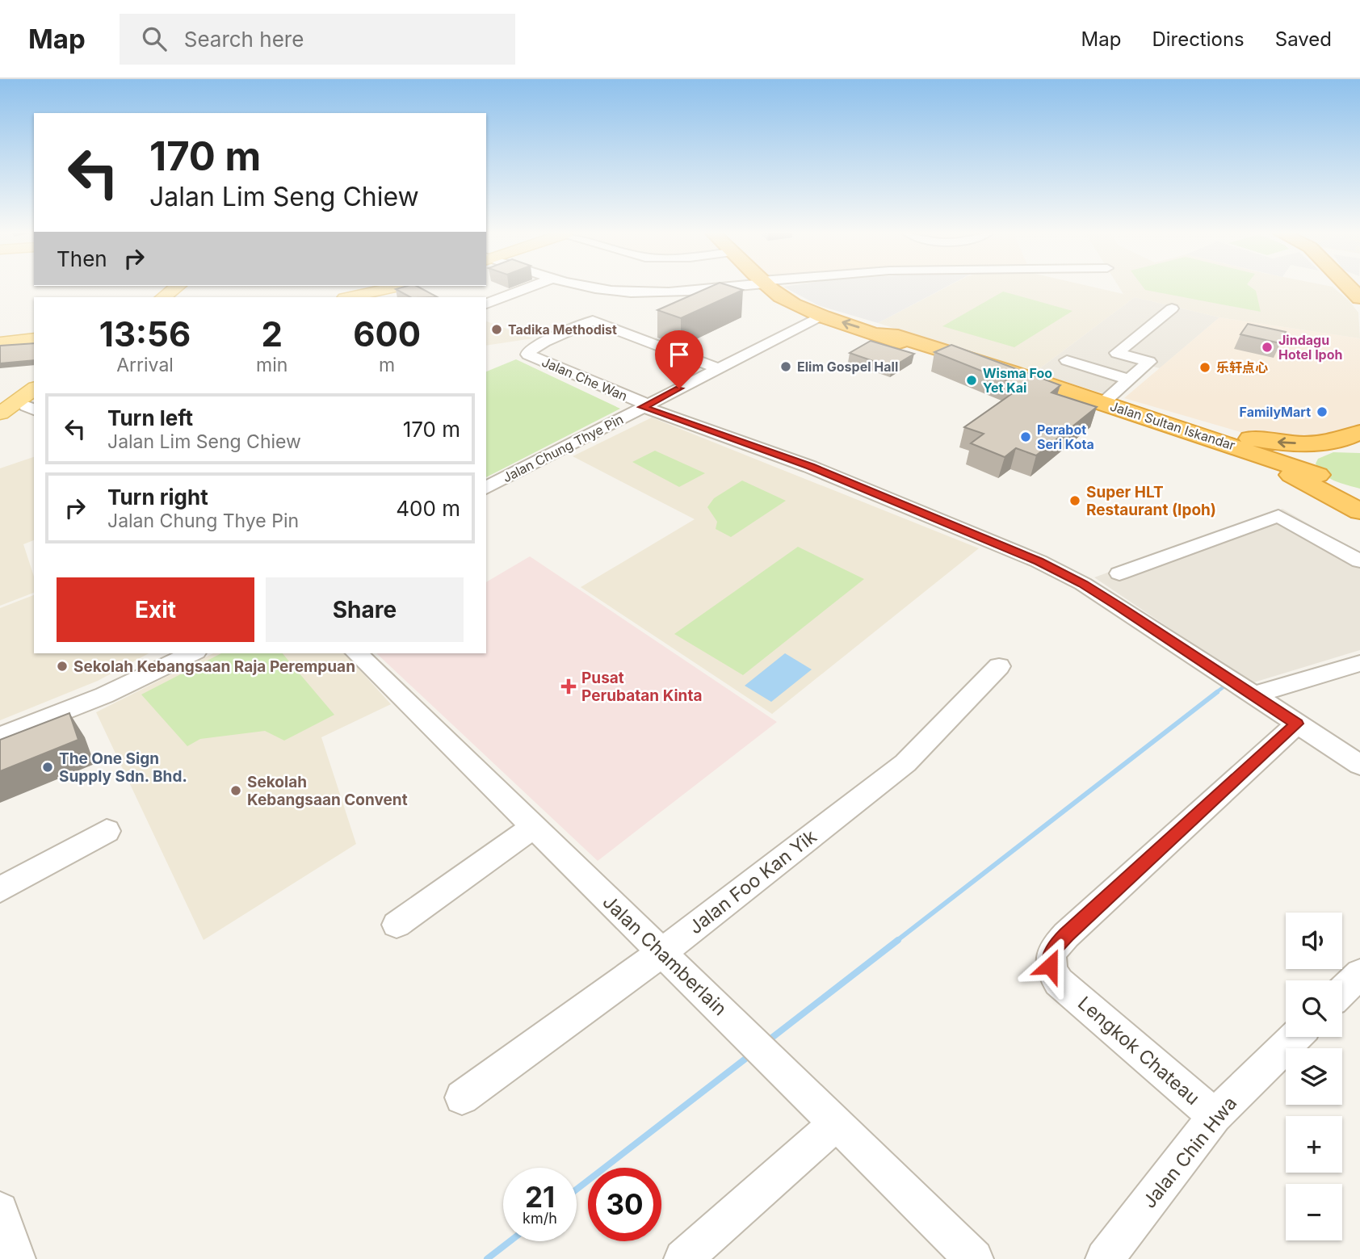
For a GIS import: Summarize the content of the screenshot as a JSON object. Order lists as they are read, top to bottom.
{
  "streets": {
    "highway": ["Jalan Sultan Iskandar"],
    "street": [
      "Jalan Che Wan",
      "Jalan Chung Thye Pin",
      "Jalan Foo Kan Yik",
      "Jalan Chamberlain",
      "Lengkok Chateau",
      "Jalan Chin Hwa"
    ]
  },
  "crossings": [
    ["Jalan Che Wan", "Jalan Chung Thye Pin"],
    ["Jalan Sultan Iskandar", "Jalan Chung Thye Pin"],
    ["Jalan Foo Kan Yik", "Jalan Chamberlain"],
    ["Lengkok Chateau", "Jalan Chin Hwa"]
  ],
  "one_way": ["Jalan Sultan Iskandar"],
  "places": {
    "other": [
      "Tadika Methodist",
      "Jindagu Hotel Ipoh",
      "Elim Gospel Hall",
      "乐轩点心",
      "Wisma Foo Yet Kai",
      "FamilyMart",
      "Perabot Seri Kota",
      "Super HLT Restaurant (Ipoh)",
      "Sekolah Kebangsaan Raja Perempuan",
      "The One Sign Supply Sdn. Bhd.",
      "Sekolah Kebangsaan Convent"
    ],
    "health": ["Pusat Perubatan Kinta"]
  },
  "page": {
    "header": "Map",
    "search": "Search here",
    "nav": ["Map", "Directions", "Saved"],
    "turn": ["170 m", "Jalan Lim Seng Chiew"],
    "then": "Then",
    "eta": [
      "13:56",
      "Arrival",
      "2",
      "min",
      "600",
      "m"
    ],
    "list": [
      {
        "name": "Turn left",
        "note": "Jalan Lim Seng Chiew",
        "value": "170 m"
      },
      {
        "name": "Turn right",
        "note": "Jalan Chung Thye Pin",
        "value": "400 m"
      }
    ],
    "buttons": ["Exit", "Share"],
    "map_buttons": ["+", "−"],
    "speed": "21 km/h",
    "limit": "30"
  }
}
